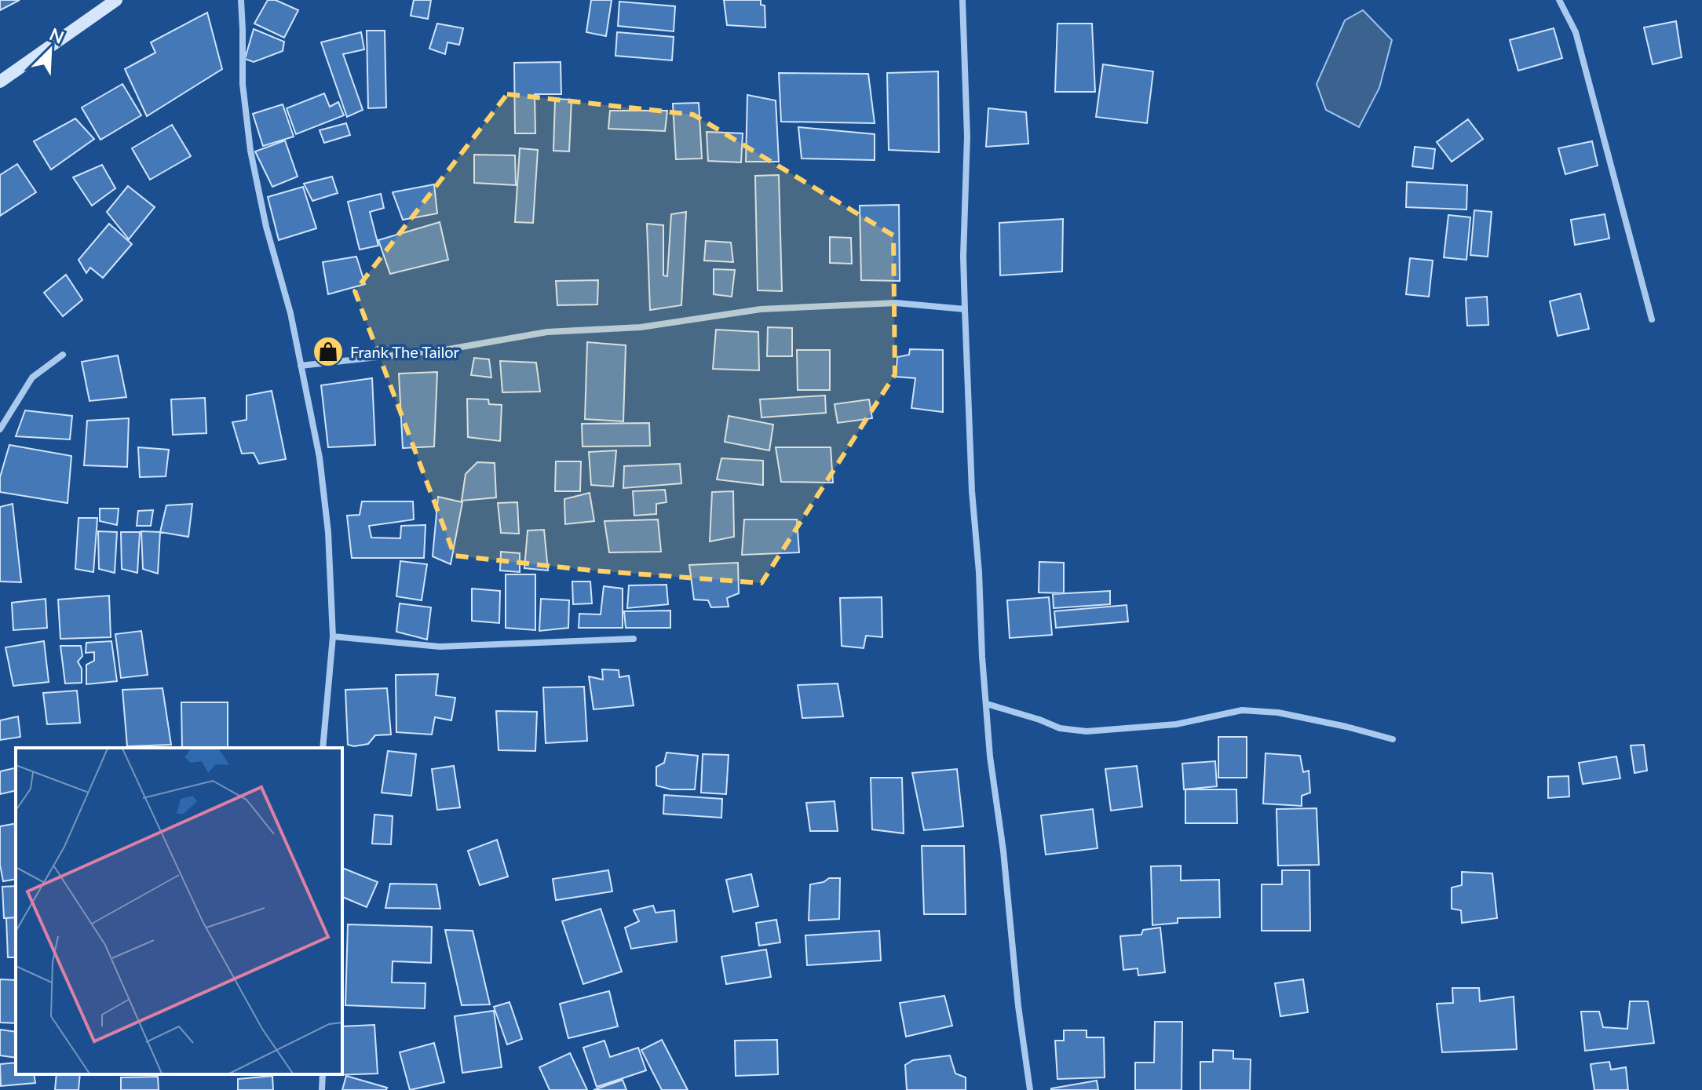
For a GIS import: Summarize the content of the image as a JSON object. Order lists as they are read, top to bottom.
{
  "places": {
    "shop": ["Frank The Tailor"]
  },
  "north": "top right"
}
